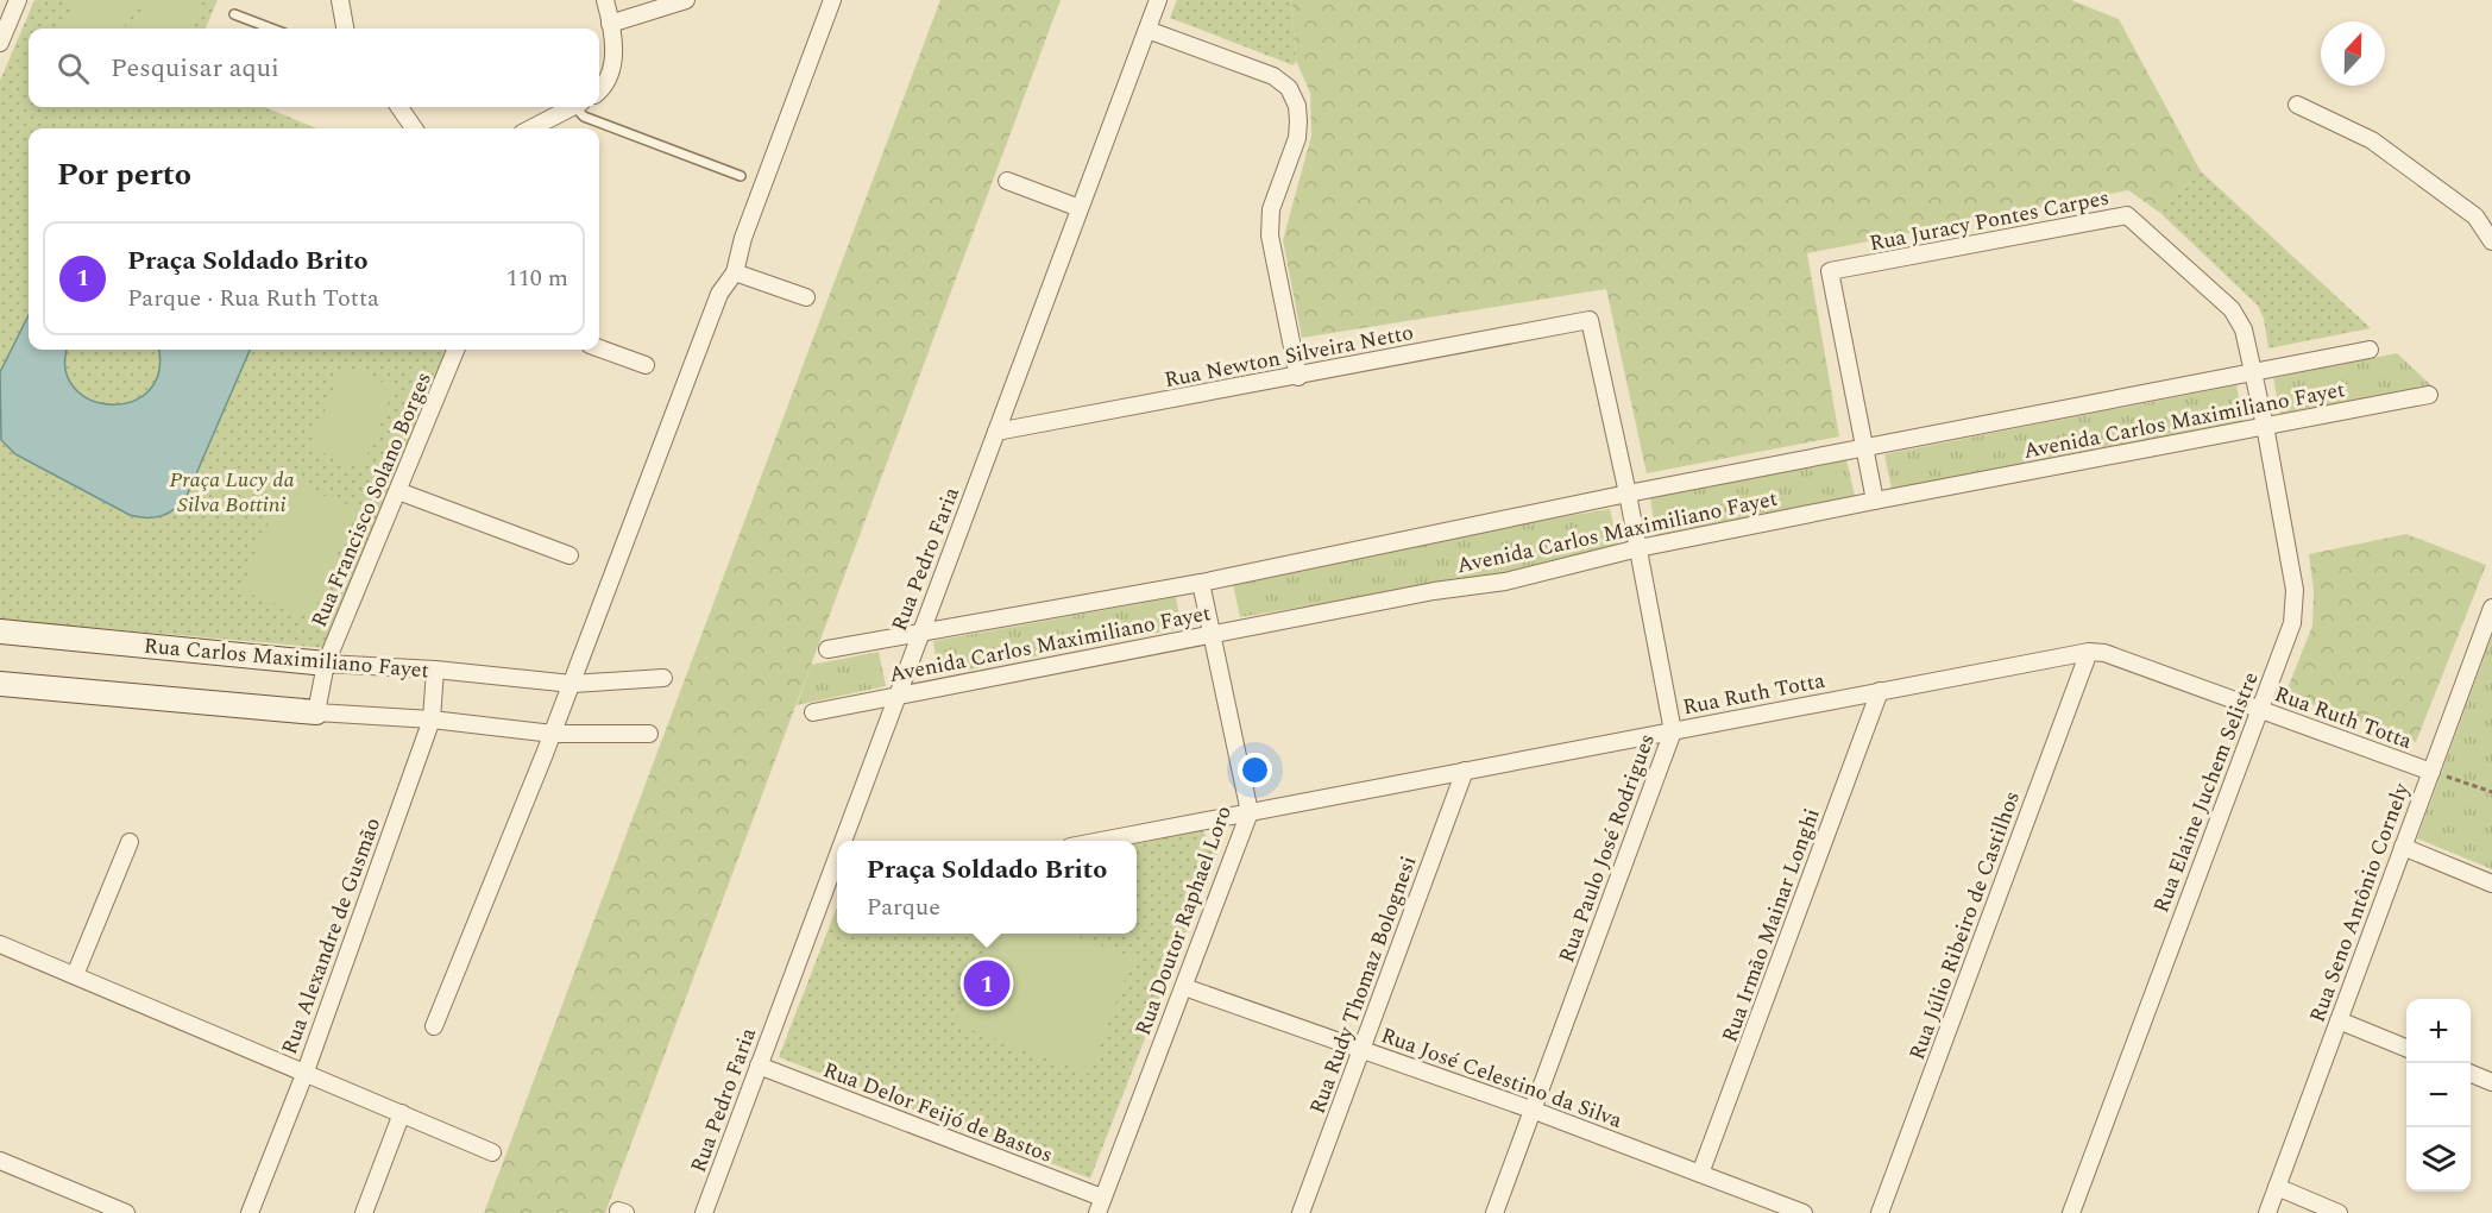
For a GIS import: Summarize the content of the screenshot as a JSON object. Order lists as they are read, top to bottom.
{
  "streets": {
    "street": [
      "Rua Juracy Pontes Carpes",
      "Rua Newton Silveira Netto",
      "Avenida Carlos Maximiliano Fayet",
      "Rua Francisco Solano Borges",
      "Rua Pedro Faria",
      "Rua Carlos Maximiliano Fayet",
      "Rua Ruth Totta",
      "Rua Elaine Juchem Selistre",
      "Rua Paulo José Rodrigues",
      "Rua Seno Antônio Cornely",
      "Rua Doutor Raphael Loro",
      "Rua Irmão Mainar Longhi",
      "Rua Júlio Ribeiro de Castilhos",
      "Rua Alexandre de Gusmão",
      "Rua Rudy Thomaz Bolognesi",
      "Rua José Celestino da Silva",
      "Rua Delor Feijó de Bastos"
    ]
  },
  "crossings": [
    ["Rua Juracy Pontes Carpes", "Avenida Carlos Maximiliano Fayet"],
    ["Rua Juracy Pontes Carpes", "Rua Elaine Juchem Selistre"],
    ["Rua Newton Silveira Netto", "Rua Pedro Faria"],
    ["Rua Newton Silveira Netto", "Rua Paulo José Rodrigues"],
    ["Avenida Carlos Maximiliano Fayet", "Rua Pedro Faria"],
    ["Avenida Carlos Maximiliano Fayet", "Rua Elaine Juchem Selistre"],
    ["Avenida Carlos Maximiliano Fayet", "Rua Paulo José Rodrigues"],
    ["Avenida Carlos Maximiliano Fayet", "Rua Doutor Raphael Loro"],
    ["Rua Francisco Solano Borges", "Rua Carlos Maximiliano Fayet"],
    ["Rua Pedro Faria", "Rua Delor Feijó de Bastos"],
    ["Rua Carlos Maximiliano Fayet", "Rua Alexandre de Gusmão"],
    ["Rua Ruth Totta", "Rua Elaine Juchem Selistre"],
    ["Rua Ruth Totta", "Rua Paulo José Rodrigues"],
    ["Rua Ruth Totta", "Rua Seno Antônio Cornely"],
    ["Rua Ruth Totta", "Rua Doutor Raphael Loro"],
    ["Rua Ruth Totta", "Rua Irmão Mainar Longhi"],
    ["Rua Ruth Totta", "Rua Júlio Ribeiro de Castilhos"],
    ["Rua Ruth Totta", "Rua Rudy Thomaz Bolognesi"],
    ["Rua Paulo José Rodrigues", "Rua José Celestino da Silva"],
    ["Rua Doutor Raphael Loro", "Rua José Celestino da Silva"],
    ["Rua Doutor Raphael Loro", "Rua Delor Feijó de Bastos"],
    ["Rua Irmão Mainar Longhi", "Rua José Celestino da Silva"],
    ["Rua Rudy Thomaz Bolognesi", "Rua José Celestino da Silva"]
  ],
  "parks": ["Praça Lucy da Silva Bottini"],
  "north": "top",
  "page": {
    "search": "Pesquisar aqui",
    "heading": "Por perto",
    "list": [
      {
        "mark": "1",
        "name": "Praça Soldado Brito",
        "note": "Parque · Rua Ruth Totta",
        "value": "110 m"
      }
    ],
    "popup": ["Praça Soldado Brito", "Parque"],
    "pins": "1",
    "map_buttons": ["+", "−"]
  }
}
